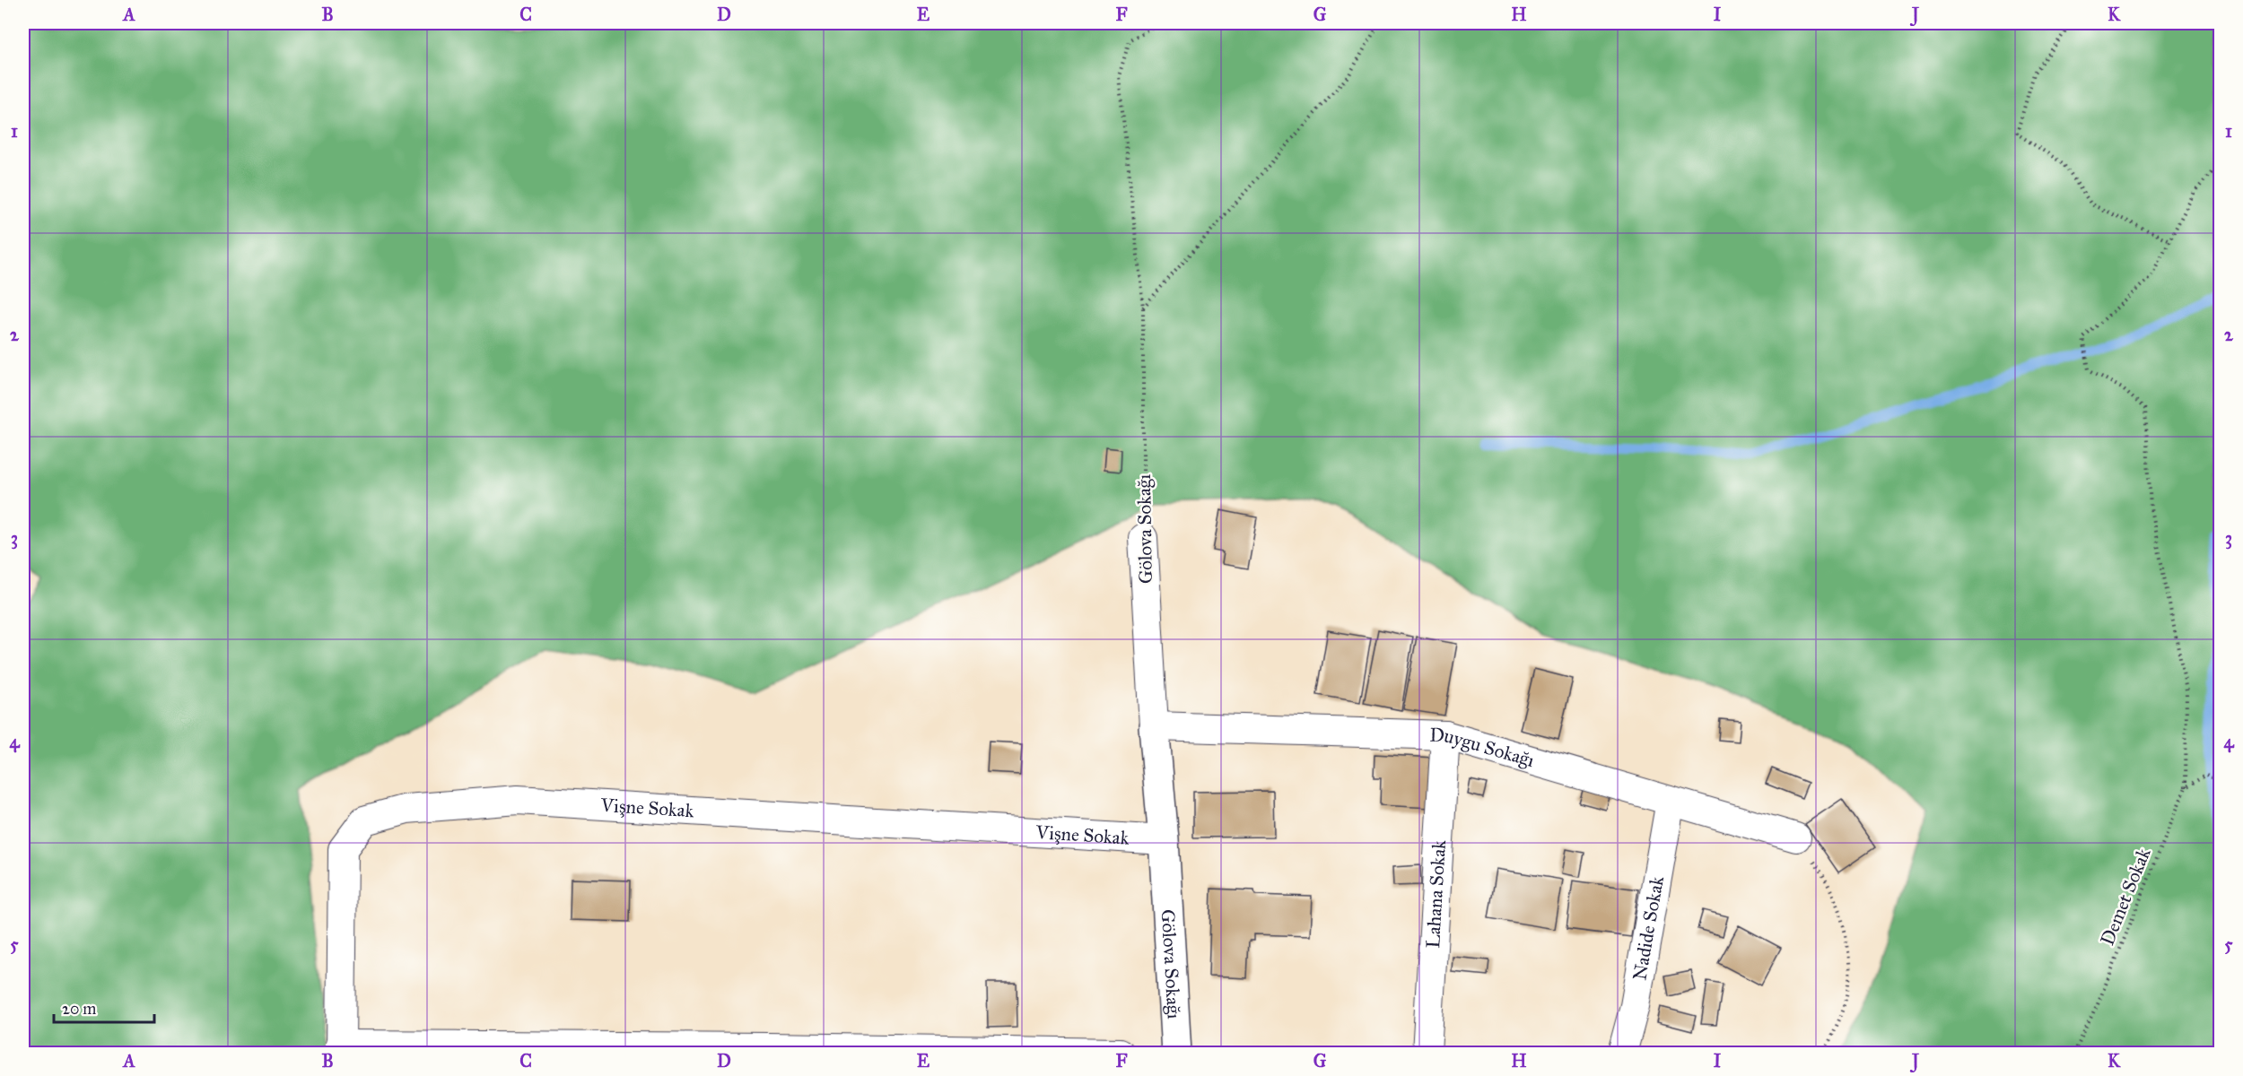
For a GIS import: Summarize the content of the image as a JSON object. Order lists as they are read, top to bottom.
{
  "streets": {
    "street": [
      "Gölova Sokağı",
      "Duygu Sokağı",
      "Vişne Sokak",
      "Lahana Sokak",
      "Nadide Sokak"
    ],
    "path": ["Demet Sokak"]
  },
  "crossings": [
    ["Gölova Sokağı", "Duygu Sokağı"],
    ["Gölova Sokağı", "Vişne Sokak"],
    ["Duygu Sokağı", "Lahana Sokak"],
    ["Duygu Sokağı", "Nadide Sokak"]
  ],
  "scale_bar": "20 m",
  "grid": {
    "columns": [
      "A",
      "B",
      "C",
      "D",
      "E",
      "F",
      "G",
      "H",
      "I",
      "J",
      "K"
    ],
    "rows": [
      "1",
      "2",
      "3",
      "4",
      "5"
    ]
  }
}
